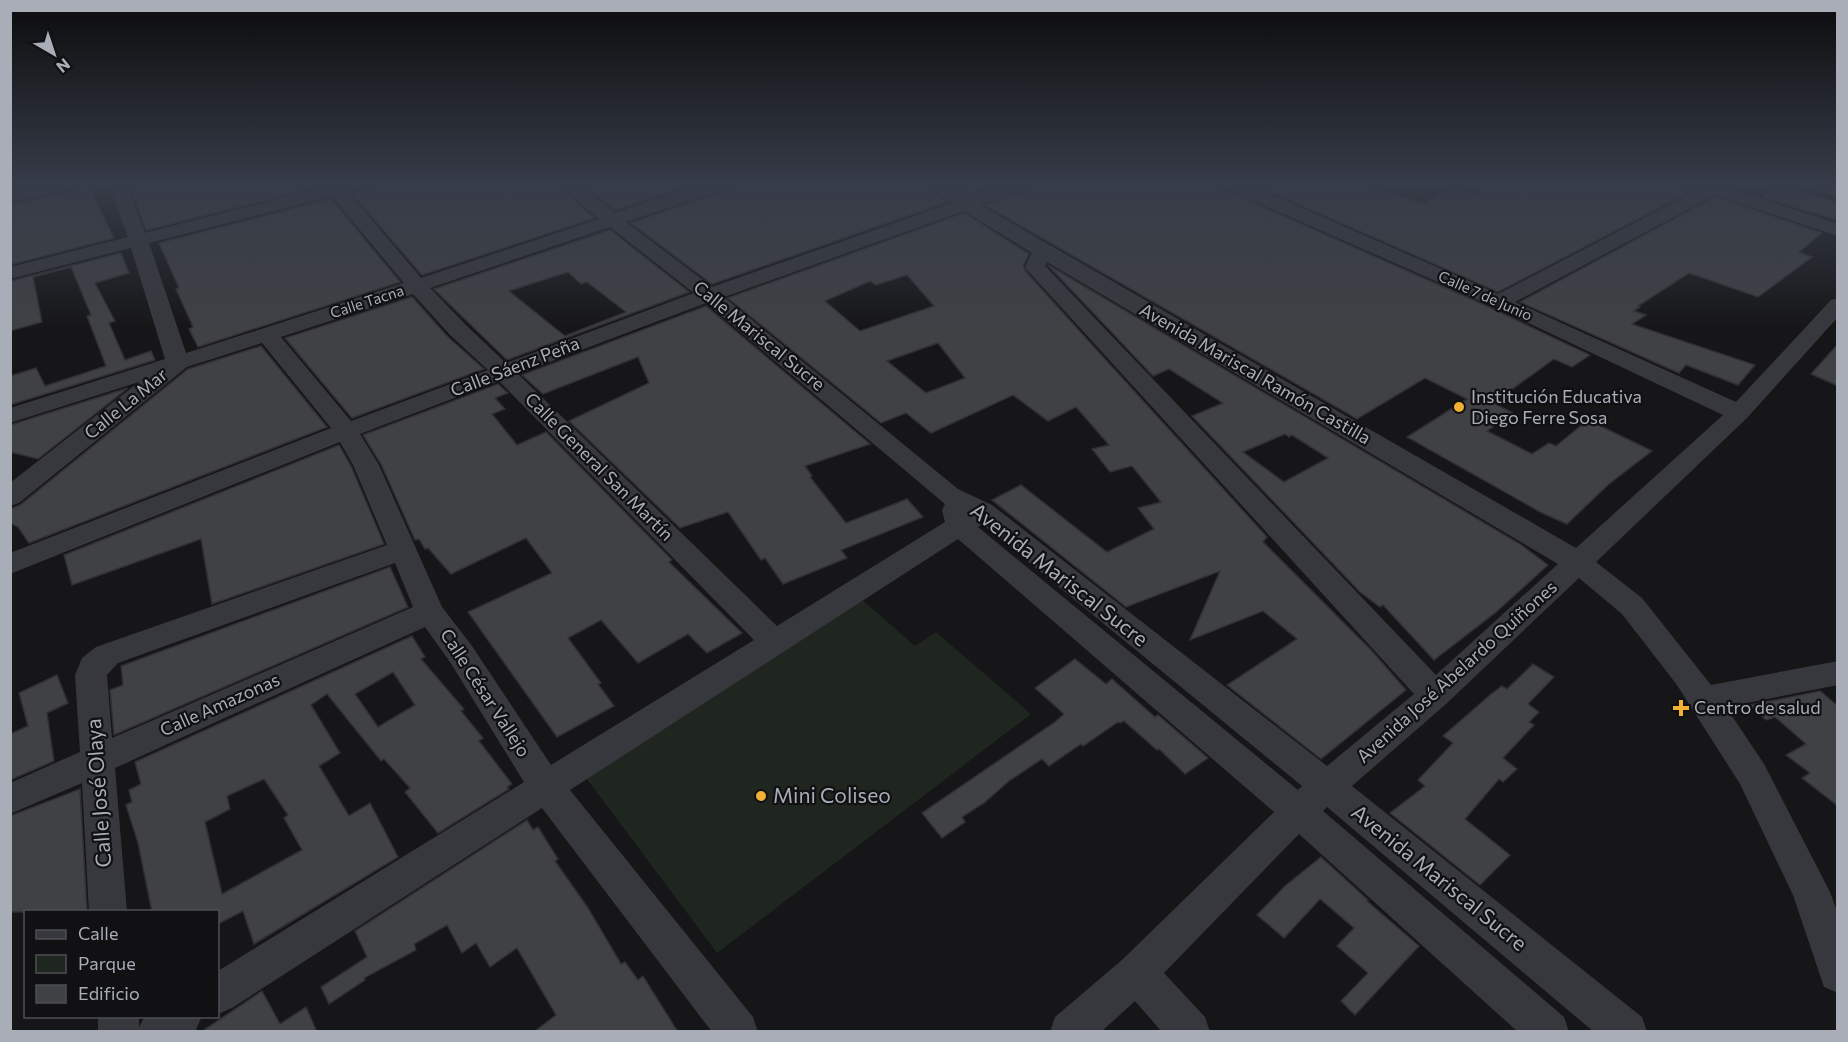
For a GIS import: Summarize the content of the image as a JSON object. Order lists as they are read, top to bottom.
{
  "streets": {
    "street": [
      "Calle 7 de Junio",
      "Calle Tacna",
      "Calle Mariscal Sucre",
      "Calle Sáenz Peña",
      "Avenida Mariscal Ramón Castilla",
      "Calle La Mar",
      "Calle General San Martín",
      "Avenida Mariscal Sucre",
      "Avenida José Abelardo Quiñones",
      "Calle César Vallejo",
      "Calle Amazonas",
      "Calle José Olaya"
    ]
  },
  "crossings": [
    ["Calle 7 de Junio", "Avenida José Abelardo Quiñones"],
    ["Calle Tacna", "Calle La Mar"],
    ["Calle Tacna", "Calle General San Martín"],
    ["Calle Tacna", "Calle César Vallejo"],
    ["Calle Mariscal Sucre", "Calle Sáenz Peña"],
    ["Calle Mariscal Sucre", "Avenida Mariscal Sucre"],
    ["Calle Sáenz Peña", "Calle General San Martín"],
    ["Calle Sáenz Peña", "Calle César Vallejo"],
    ["Avenida Mariscal Ramón Castilla", "Avenida José Abelardo Quiñones"],
    ["Avenida Mariscal Sucre", "Avenida José Abelardo Quiñones"],
    ["Calle César Vallejo", "Calle Amazonas"],
    ["Calle César Vallejo", "Calle José Olaya"],
    ["Calle Amazonas", "Calle José Olaya"]
  ],
  "places": {
    "other": ["Institución Educativa Diego Ferre Sosa", "Mini Coliseo"],
    "health": ["Centro de salud"]
  },
  "legend": ["Calle", "Parque", "Edificio"],
  "north": "bottom right"
}
